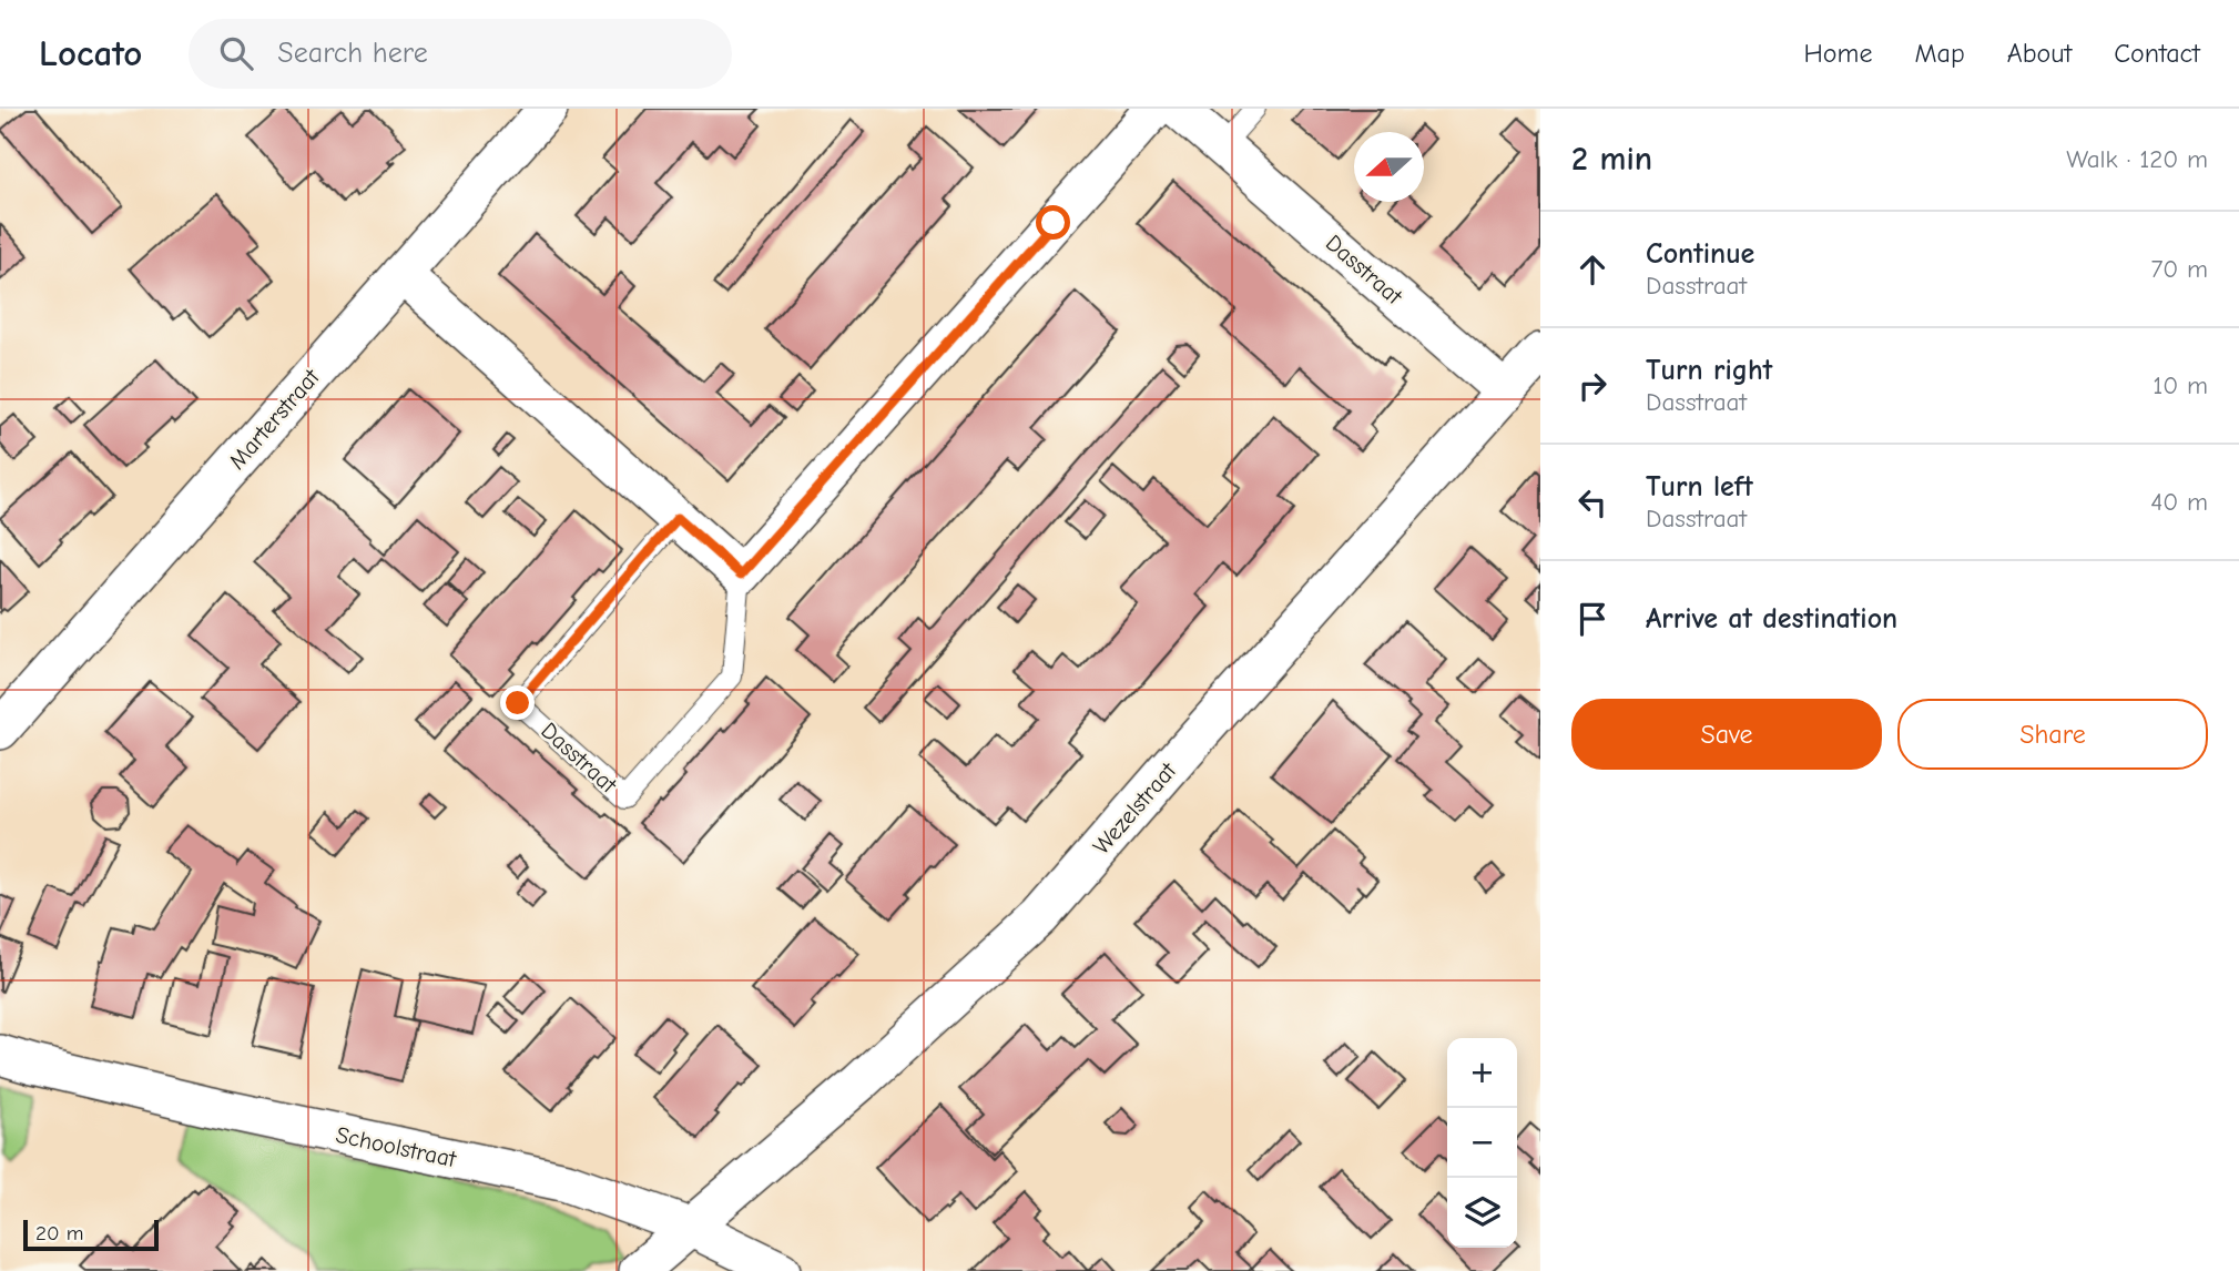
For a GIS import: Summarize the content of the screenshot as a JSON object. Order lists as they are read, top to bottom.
{
  "streets": {
    "street": [
      "Dasstraat",
      "Marterstraat",
      "Wezelstraat",
      "Schoolstraat"
    ]
  },
  "crossings": [
    ["Dasstraat", "Wezelstraat"],
    ["Wezelstraat", "Schoolstraat"]
  ],
  "scale_bar": "20 m",
  "north": "left",
  "page": {
    "header": "Locato",
    "search": "Search here",
    "nav": [
      "Home",
      "Map",
      "About",
      "Contact"
    ],
    "heading": ["2 min", "Walk · 120 m"],
    "list": [
      ["Continue", "Dasstraat", "70 m"],
      ["Turn right", "Dasstraat", "10 m"],
      ["Turn left", "Dasstraat", "40 m"],
      "Arrive at destination"
    ],
    "buttons": ["Save", "Share"],
    "map_buttons": ["+", "−"],
    "scale": "20 m"
  }
}
